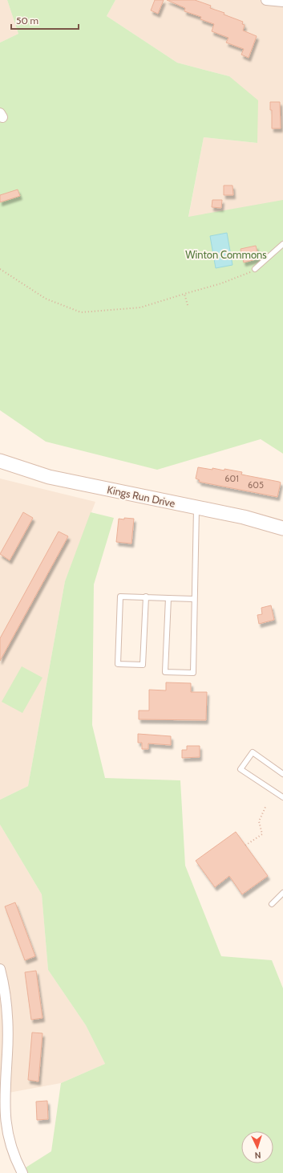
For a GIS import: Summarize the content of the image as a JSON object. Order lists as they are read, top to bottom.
{
  "streets": {
    "street": ["Kings Run Drive"]
  },
  "parks": ["Winton Commons"],
  "house_numbers": ["601", "605"],
  "scale_bar": "50 m",
  "north": "bottom"
}
